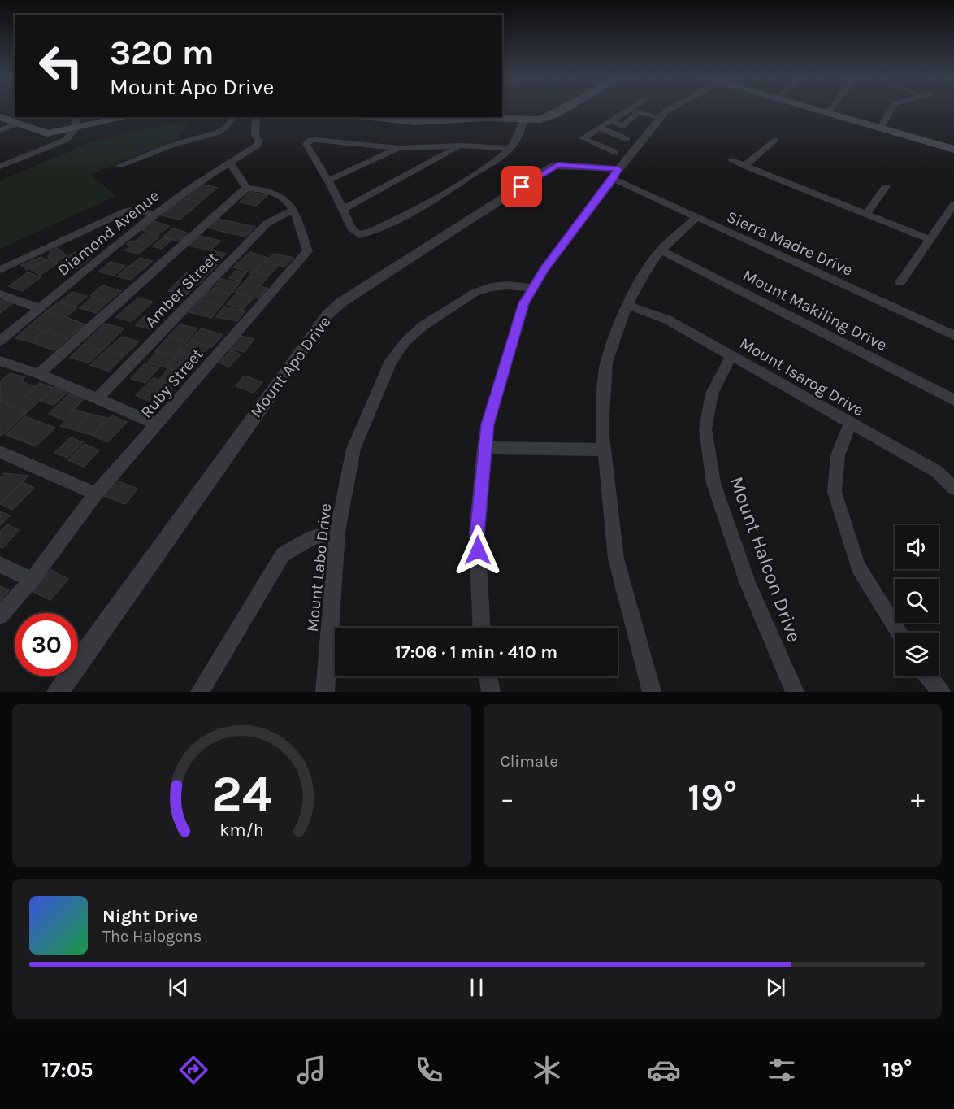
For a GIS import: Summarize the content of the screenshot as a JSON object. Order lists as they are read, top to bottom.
{
  "streets": {
    "street": [
      "Diamond Avenue",
      "Sierra Madre Drive",
      "Amber Street",
      "Mount Makiling Drive",
      "Mount Apo Drive",
      "Mount Isarog Drive",
      "Ruby Street",
      "Mount Halcon Drive",
      "Mount Labo Drive"
    ]
  },
  "crossings": [
    ["Sierra Madre Drive", "Mount Apo Drive"],
    ["Amber Street", "Ruby Street"],
    ["Mount Isarog Drive", "Mount Halcon Drive"]
  ],
  "page": {
    "turn": ["320 m", "Mount Apo Drive"],
    "limit": "30",
    "trip": "17:06 · 1 min · 410 m",
    "tile": "Climate",
    "heat": ["−", "19°", "+"],
    "song": ["Night Drive", "The Halogens"],
    "tabs": ["17:05", "19°"],
    "gauge": ["24", "km/h"]
  }
}
